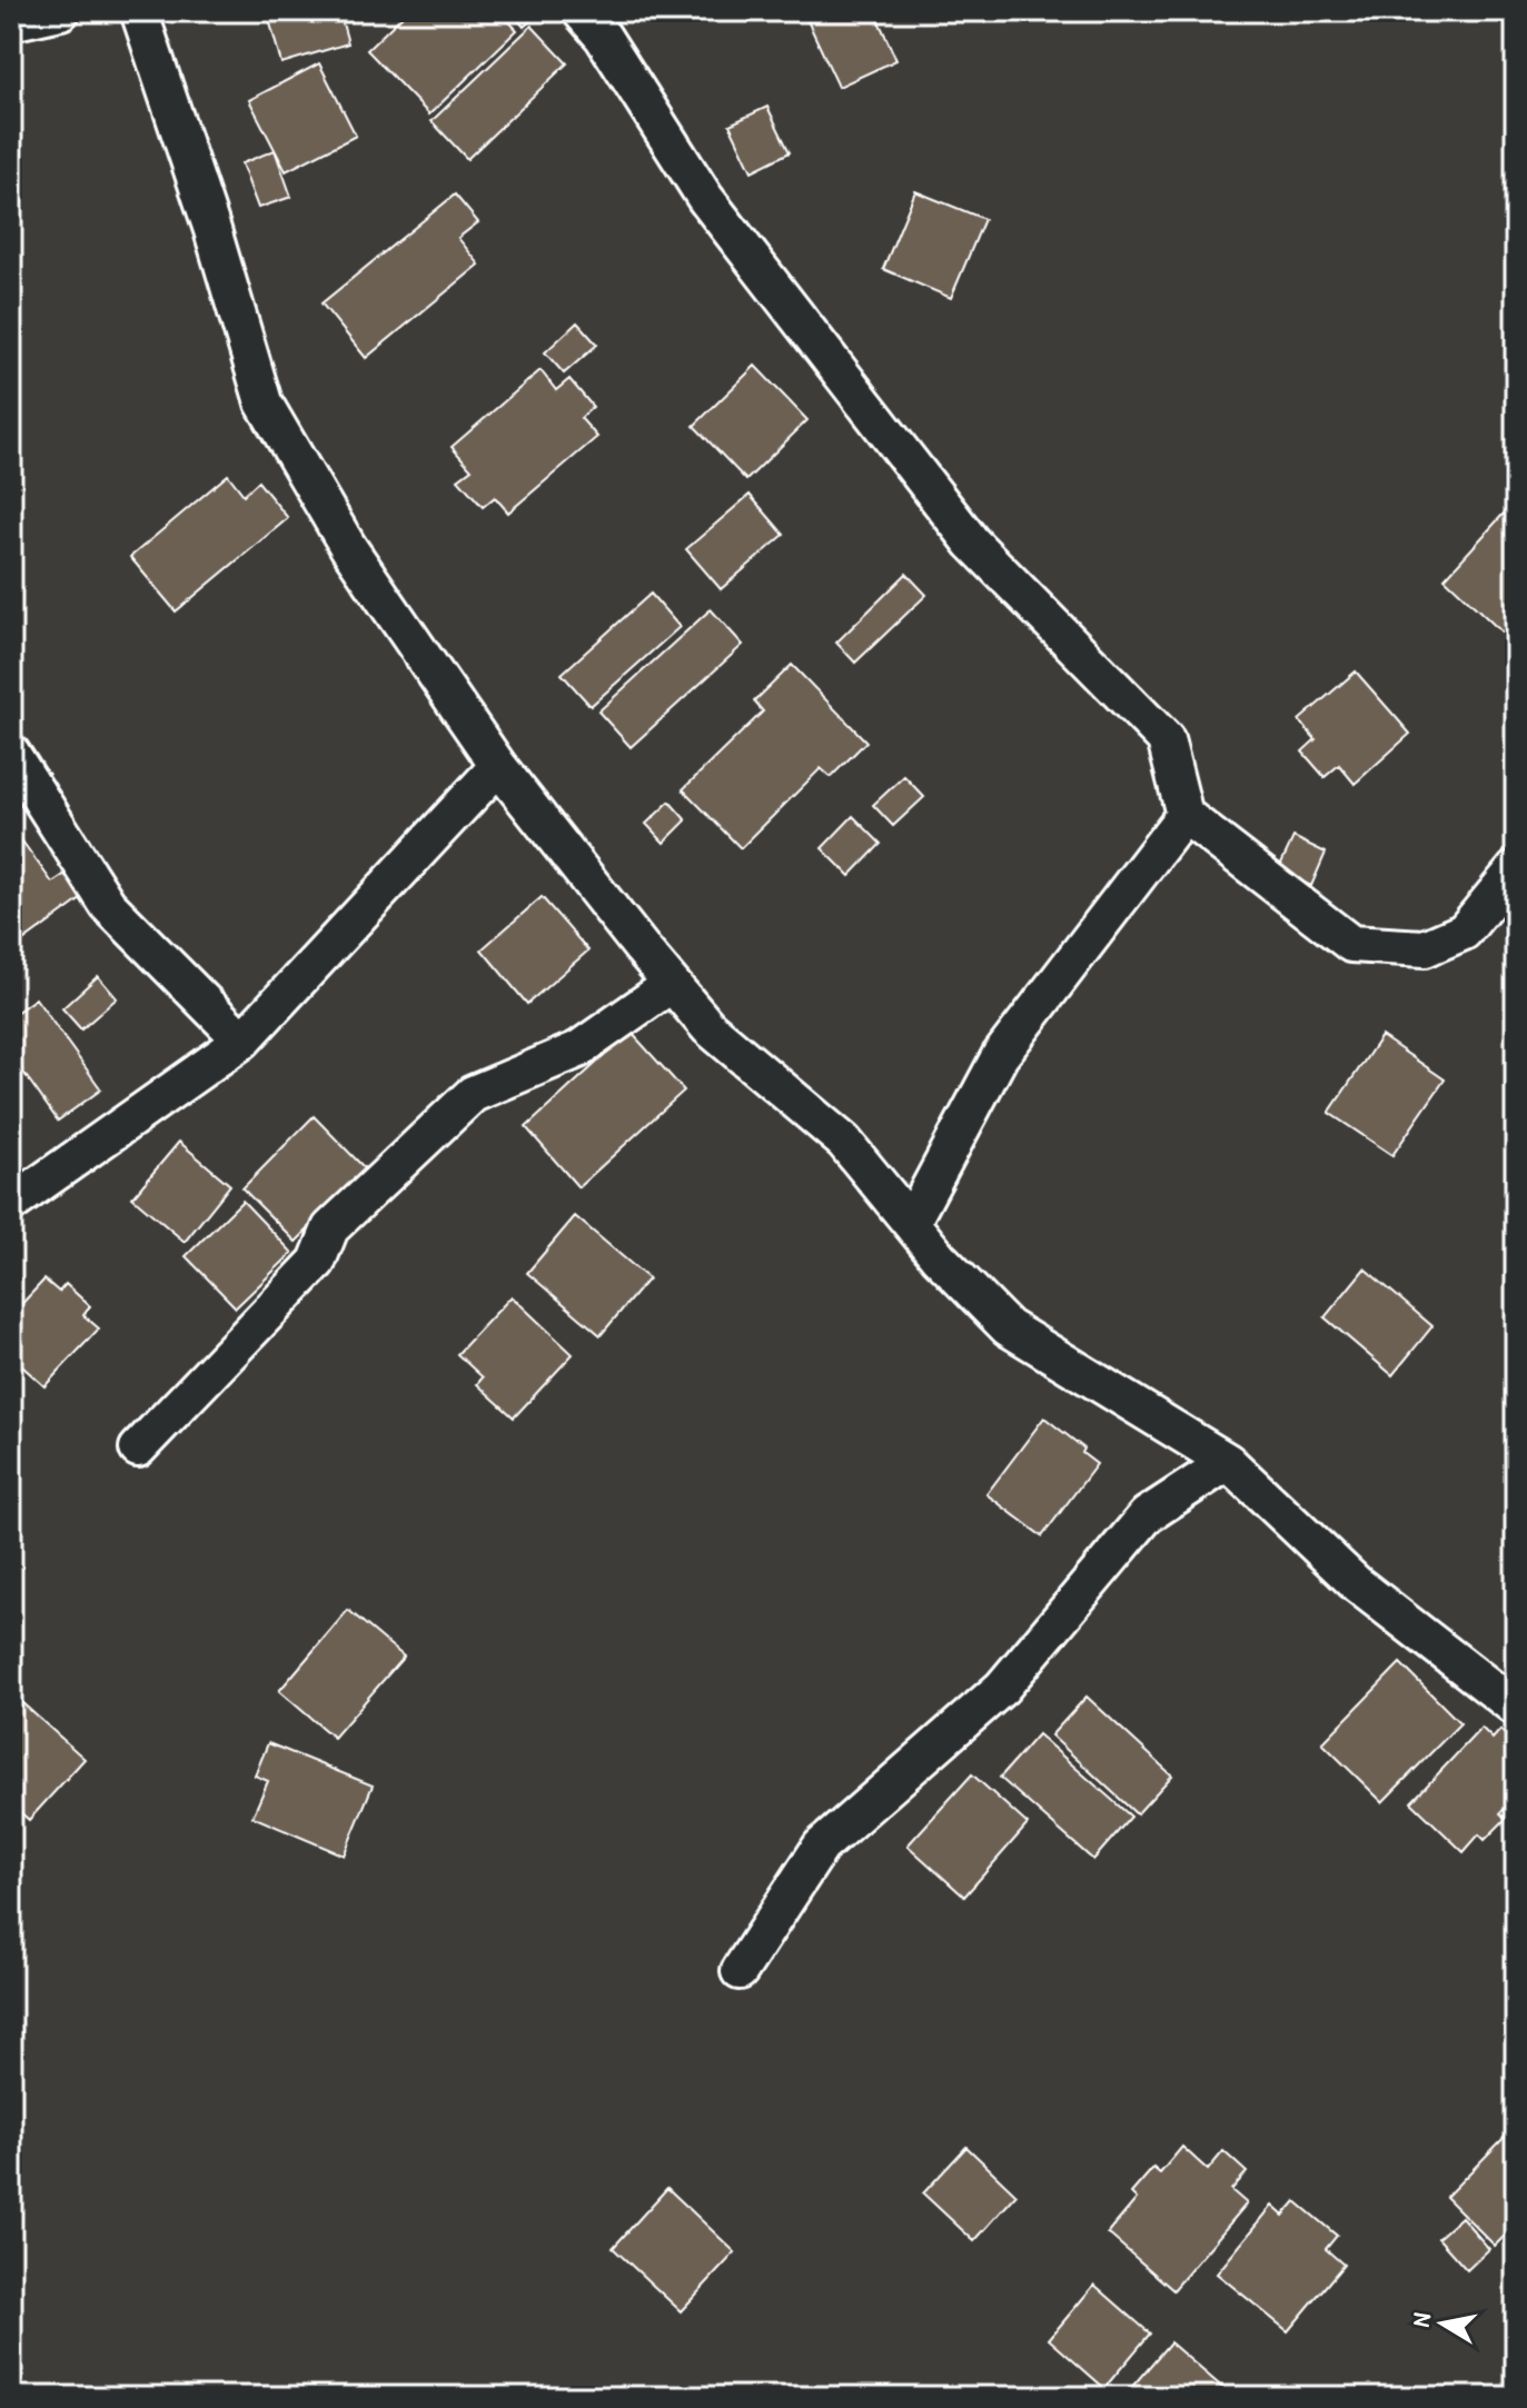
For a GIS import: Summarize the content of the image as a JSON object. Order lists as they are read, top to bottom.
{
  "north": "left"
}
